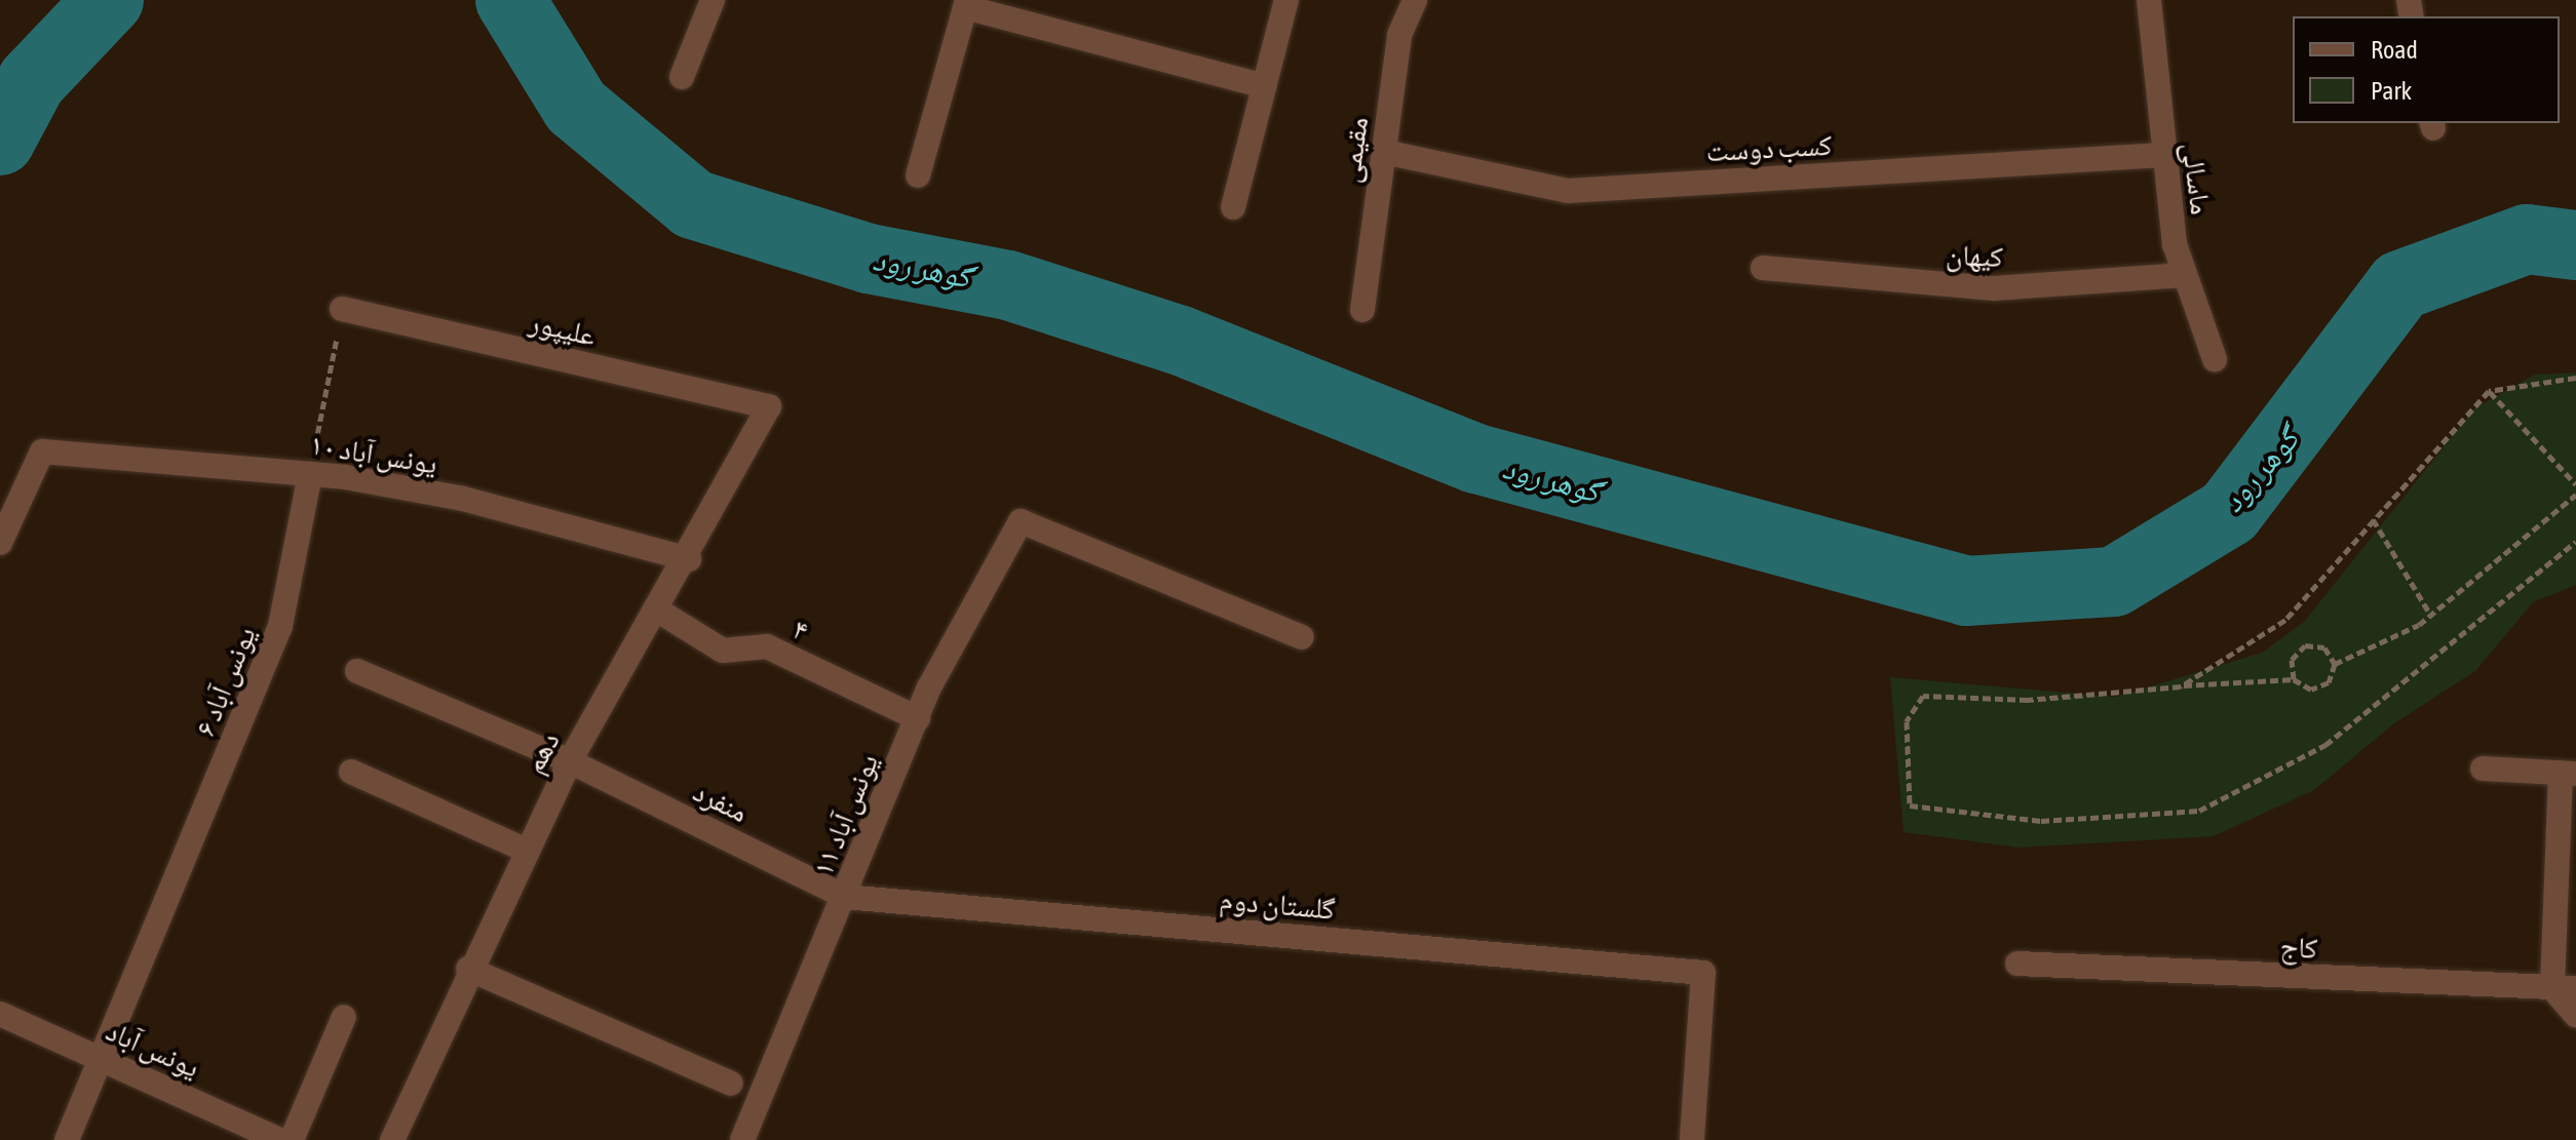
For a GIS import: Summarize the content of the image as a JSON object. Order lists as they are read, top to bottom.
{
  "streets": {
    "street": [
      "کسب دوست",
      "مقیمی",
      "ماسالی",
      "کیهان",
      "علیپور",
      "یونس آباد ۱۰",
      "۴",
      "یونس آباد ۶",
      "دهم",
      "منفرد",
      "یونس آباد ۱۱",
      "گلستان دوم",
      "کاج",
      "یونس آباد"
    ]
  },
  "crossings": [
    ["کسب دوست", "مقیمی"],
    ["کسب دوست", "ماسالی"],
    ["ماسالی", "کیهان"],
    ["علیپور", "دهم"],
    ["یونس آباد ۱۰", "یونس آباد ۶"],
    ["یونس آباد ۱۰", "دهم"],
    ["۴", "دهم"],
    ["۴", "یونس آباد ۱۱"],
    ["یونس آباد ۶", "یونس آباد"],
    ["دهم", "منفرد"],
    ["منفرد", "یونس آباد ۱۱"],
    ["منفرد", "گلستان دوم"],
    ["یونس آباد ۱۱", "گلستان دوم"]
  ],
  "water": ["گوهر رود"],
  "legend": ["Road", "Park"]
}
